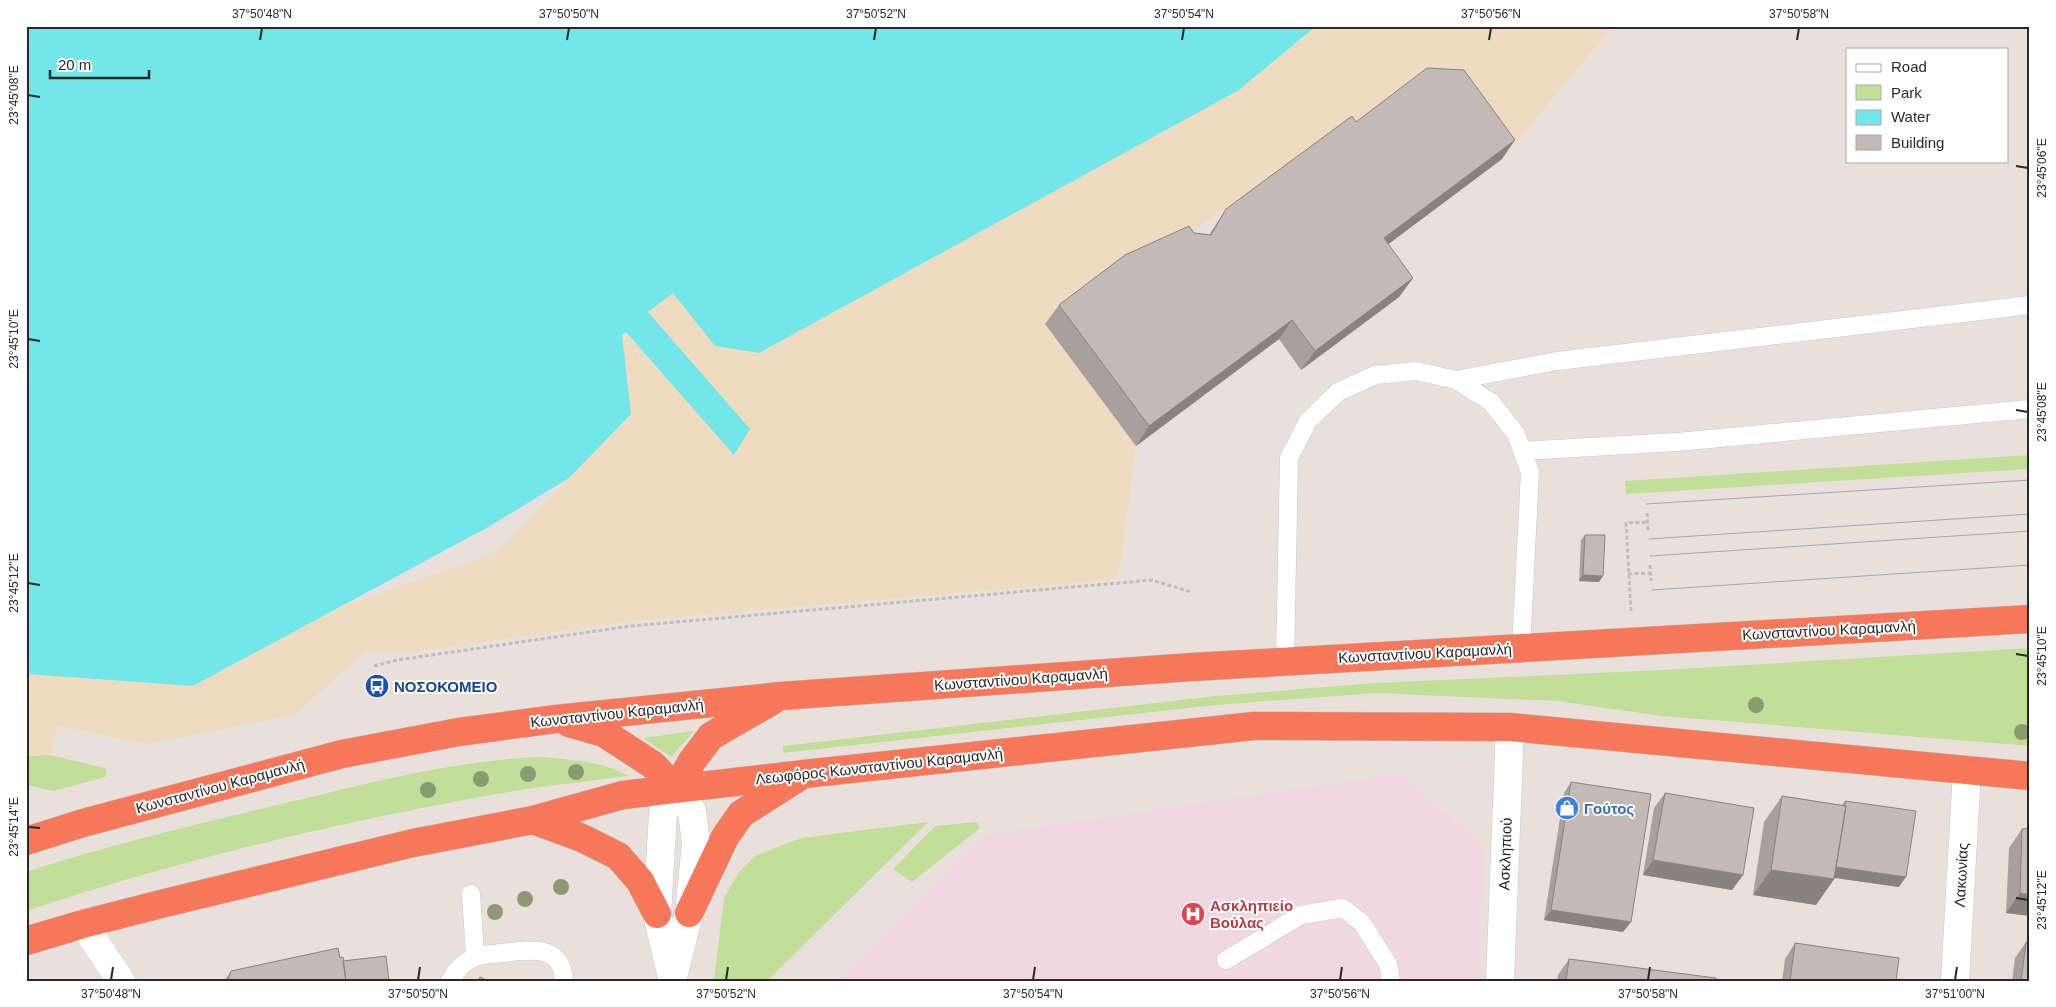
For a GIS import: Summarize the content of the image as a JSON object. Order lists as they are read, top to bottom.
{
  "streets": {
    "highway": ["Κωνσταντίνου Καραμανλή", "Λεωφόρος Κωνσταντίνου Καραμανλή"],
    "street": ["Ασκληπιού", "Λακωνίας"]
  },
  "crossings": [
    ["Λεωφόρος Κωνσταντίνου Καραμανλή", "Ασκληπιού"]
  ],
  "places": {
    "bus stop": ["ΝΟΣΟΚΟΜΕΙΟ"],
    "shop": ["Γούτος"],
    "hospital": ["Ασκληπιείο Βούλας"]
  },
  "legend": [
    "Road",
    "Park",
    "Water",
    "Building"
  ],
  "scale_bar": "20 m",
  "coordinates": [
    "37°50'48\"N",
    "37°50'50\"N",
    "37°50'52\"N",
    "37°50'54\"N",
    "37°50'56\"N",
    "37°50'58\"N",
    "23°45'08\"E",
    "23°45'06\"E",
    "23°45'10\"E",
    "23°45'12\"E",
    "23°45'14\"E",
    "37°51'00\"N"
  ]
}
